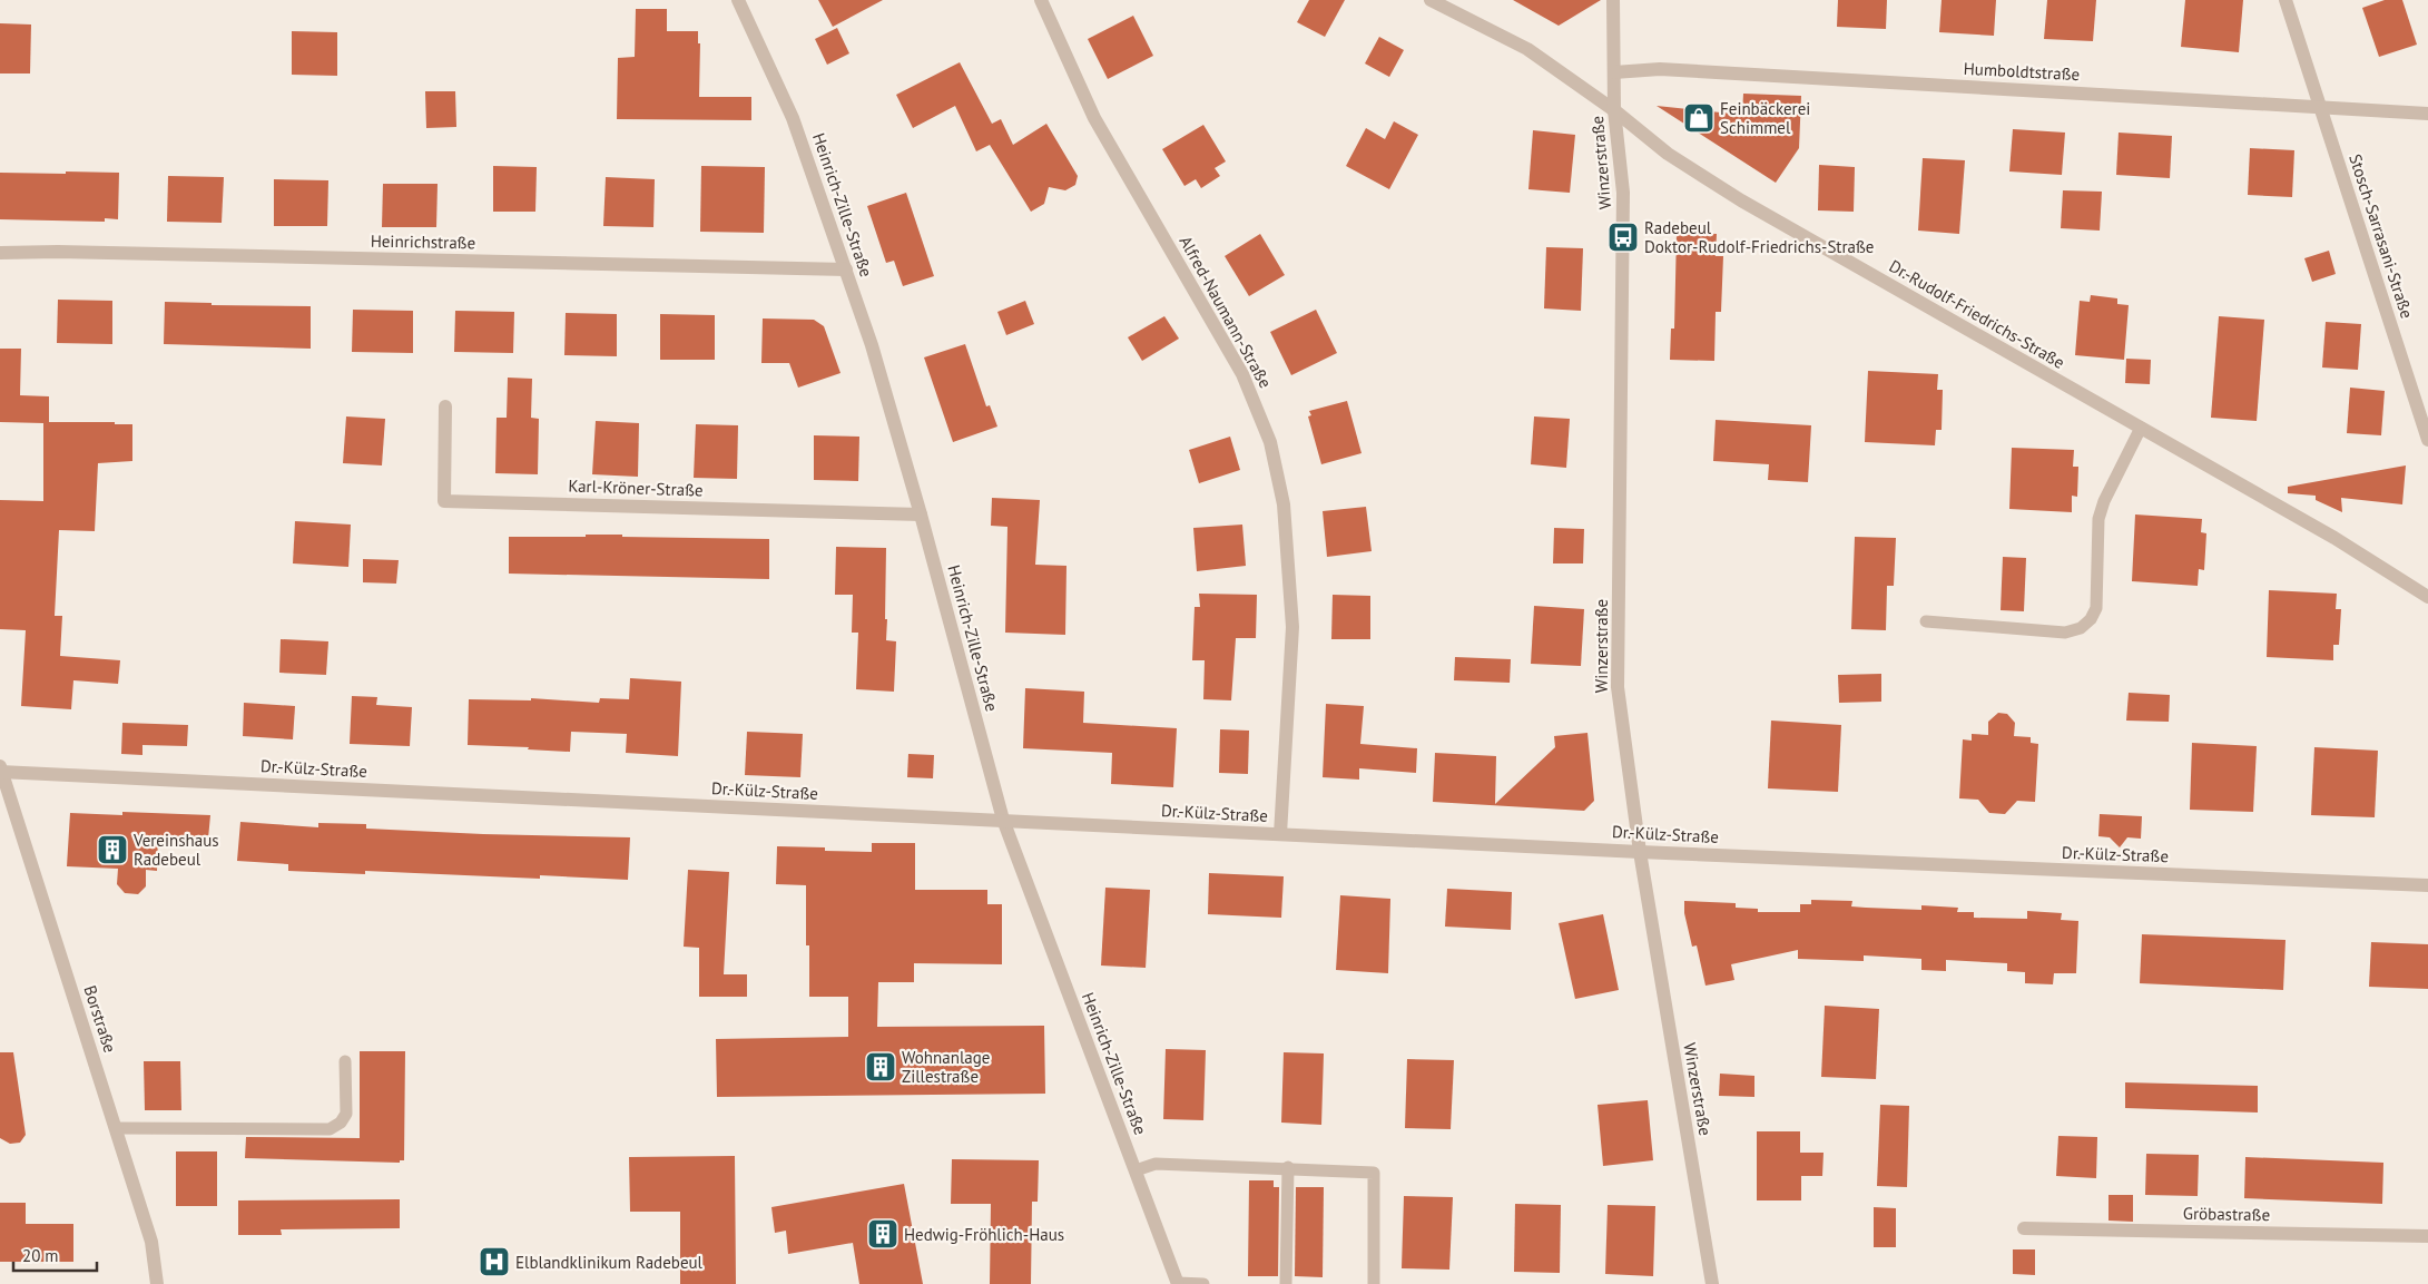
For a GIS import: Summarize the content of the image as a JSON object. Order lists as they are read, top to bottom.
{
  "streets": {
    "street": [
      "Humboldtstraße",
      "Winzerstraße",
      "Heinrich-Zille-Straße",
      "Stosch-Sarrasani-Straße",
      "Heinrichstraße",
      "Alfred-Naumann-Straße",
      "Dr.-Rudolf-Friedrichs-Straße",
      "Karl-Kröner-Straße",
      "Dr.-Külz-Straße",
      "Borstraße",
      "Gröbastraße"
    ]
  },
  "crossings": [
    ["Humboldtstraße", "Winzerstraße"],
    ["Humboldtstraße", "Stosch-Sarrasani-Straße"],
    ["Winzerstraße", "Dr.-Rudolf-Friedrichs-Straße"],
    ["Winzerstraße", "Dr.-Külz-Straße"],
    ["Heinrich-Zille-Straße", "Heinrichstraße"],
    ["Heinrich-Zille-Straße", "Karl-Kröner-Straße"],
    ["Heinrich-Zille-Straße", "Dr.-Külz-Straße"],
    ["Alfred-Naumann-Straße", "Dr.-Külz-Straße"],
    ["Dr.-Külz-Straße", "Borstraße"]
  ],
  "places": {
    "shop": ["Feinbäckerei Schimmel"],
    "bus stop": ["Radebeul Doktor-Rudolf-Friedrichs-Straße"],
    "building": ["Vereinshaus Radebeul", "Wohnanlage Zillestraße", "Hedwig-Fröhlich-Haus"],
    "hospital": ["Elblandklinikum Radebeul"]
  },
  "scale_bar": "20 m"
}
